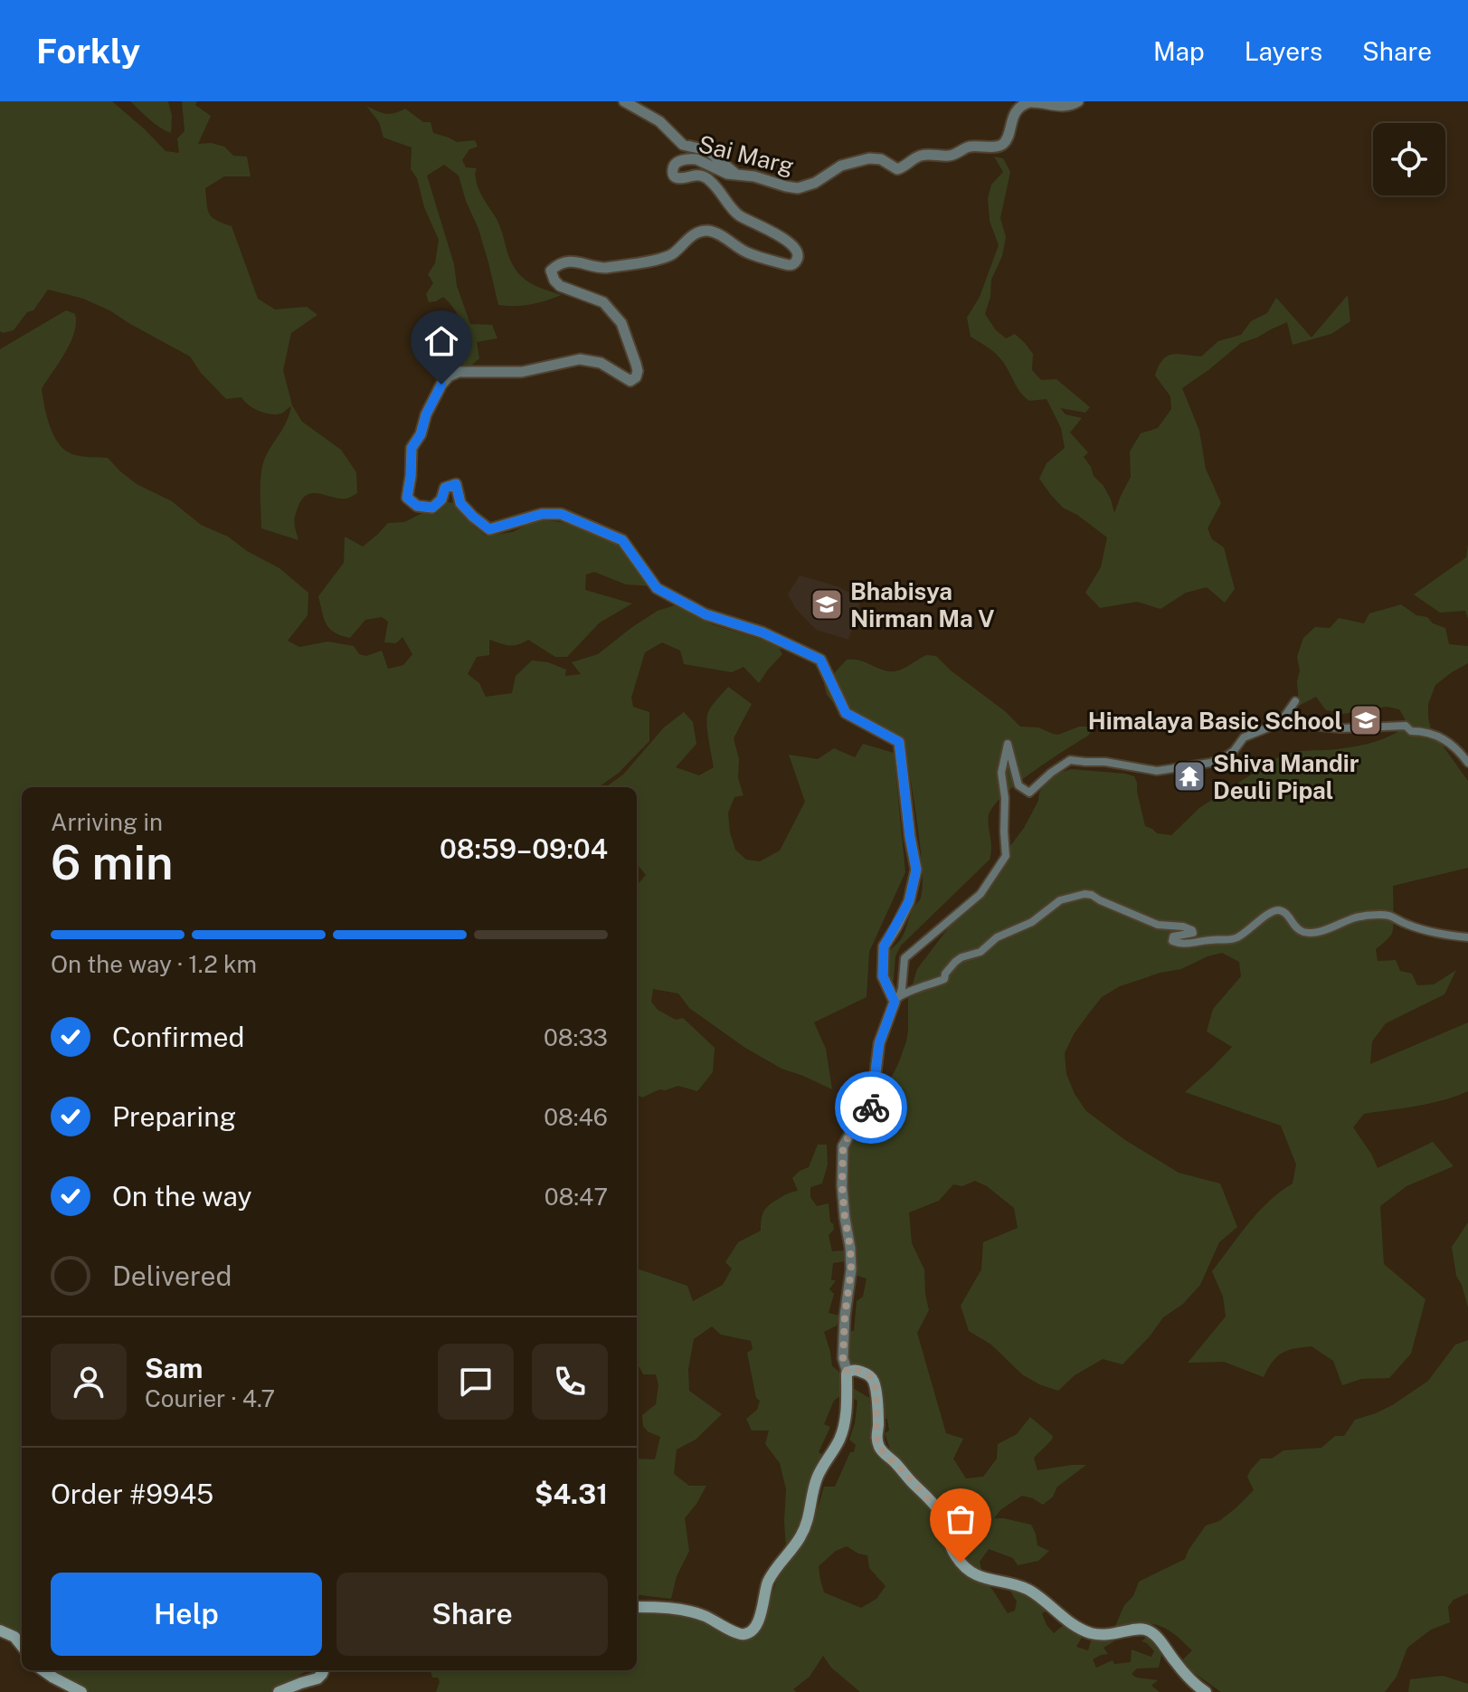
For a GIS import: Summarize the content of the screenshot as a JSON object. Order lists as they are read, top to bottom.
{
  "streets": {
    "street": ["Sai Marg"]
  },
  "places": {
    "school or university": ["Bhabisya Nirman Ma V", "Himalaya Basic School"],
    "temple": ["Shiva Mandir Deuli Pipal"]
  },
  "page": {
    "header": "Forkly",
    "nav": ["Map", "Layers", "Share"],
    "heading": ["6 min", "Arriving in", "08:59–09:04"],
    "panel": [
      "Sam",
      "Courier · 4.7",
      "Order #9945",
      "$4.31"
    ],
    "bar": "On the way · 1.2 km",
    "list": [
      ["Confirmed", "08:33"],
      ["Preparing", "08:46"],
      ["On the way", "08:47"],
      "Delivered"
    ],
    "buttons": ["Help", "Share"]
  }
}
